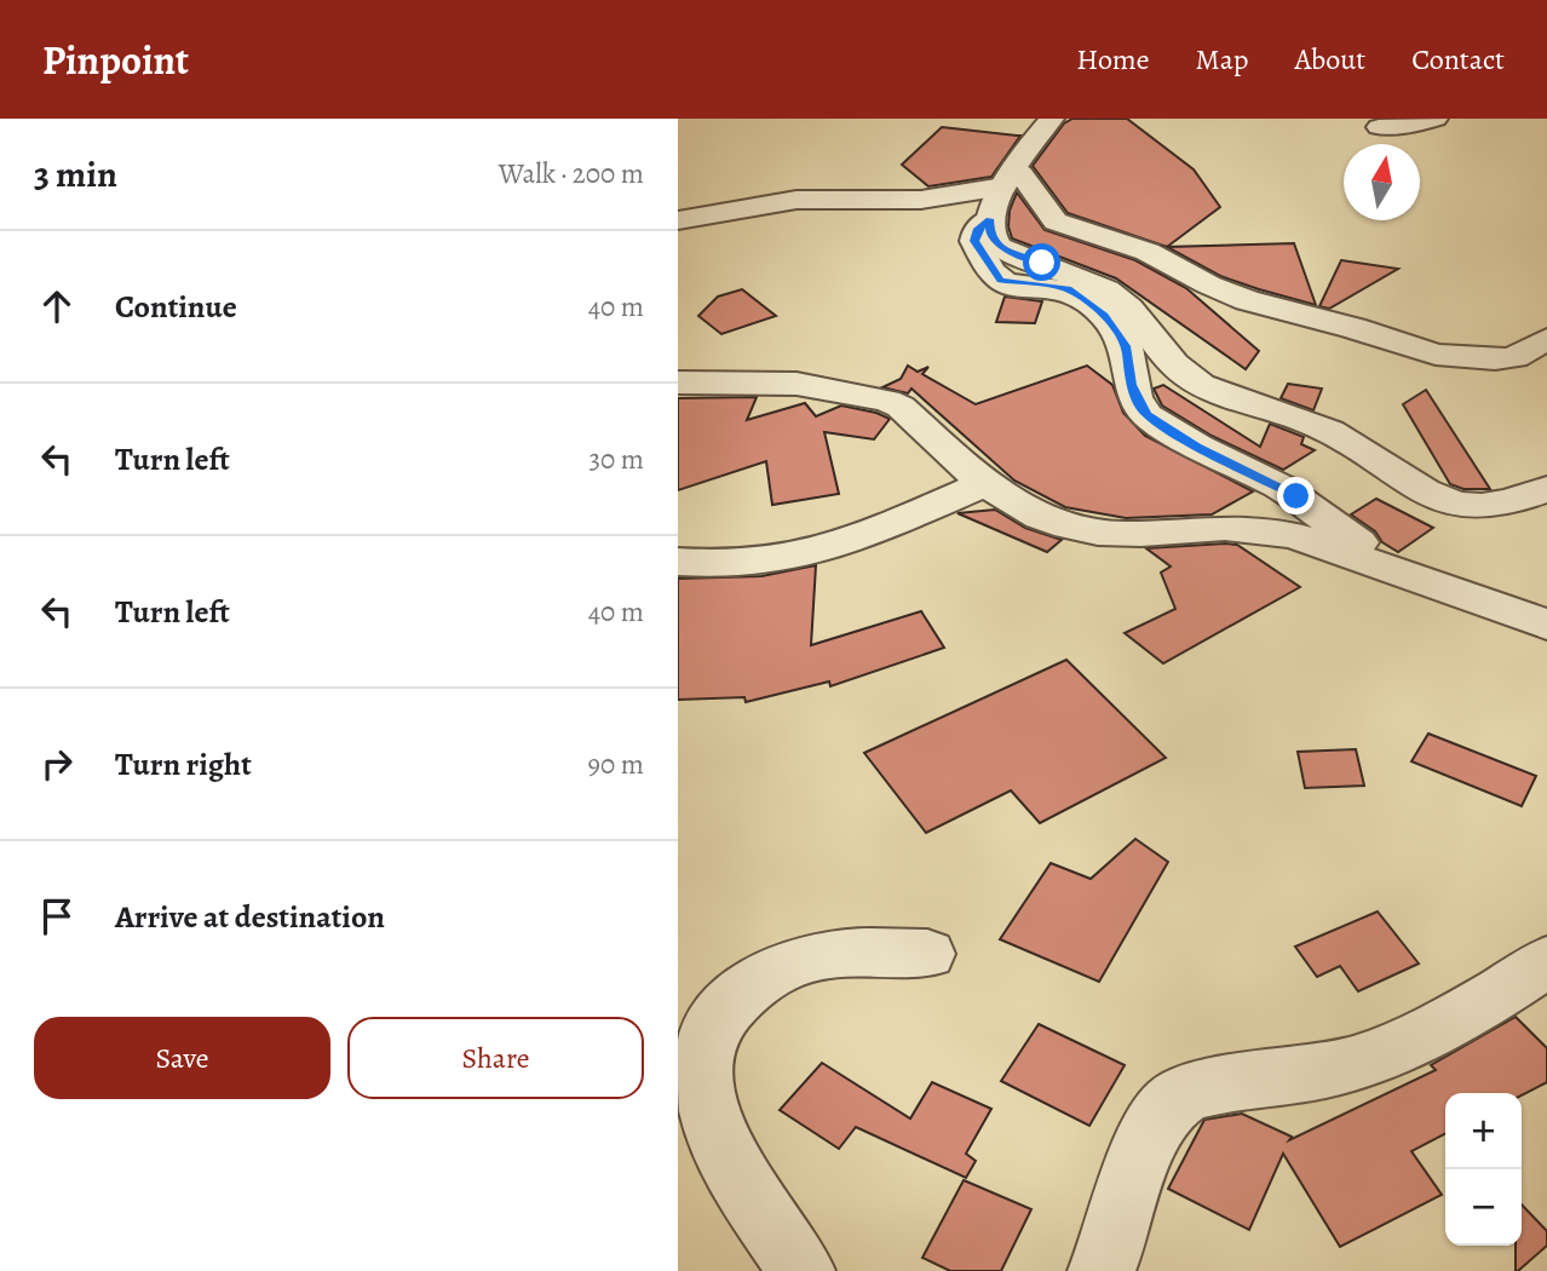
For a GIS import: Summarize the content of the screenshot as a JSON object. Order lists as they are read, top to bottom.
{
  "north": "top",
  "page": {
    "header": "Pinpoint",
    "nav": [
      "Home",
      "Map",
      "About",
      "Contact"
    ],
    "heading": ["3 min", "Walk · 200 m"],
    "list": [
      ["Continue", "40 m"],
      ["Turn left", "30 m"],
      ["Turn left", "40 m"],
      ["Turn right", "90 m"],
      "Arrive at destination"
    ],
    "buttons": ["Save", "Share"],
    "map_buttons": ["+", "−"]
  }
}
